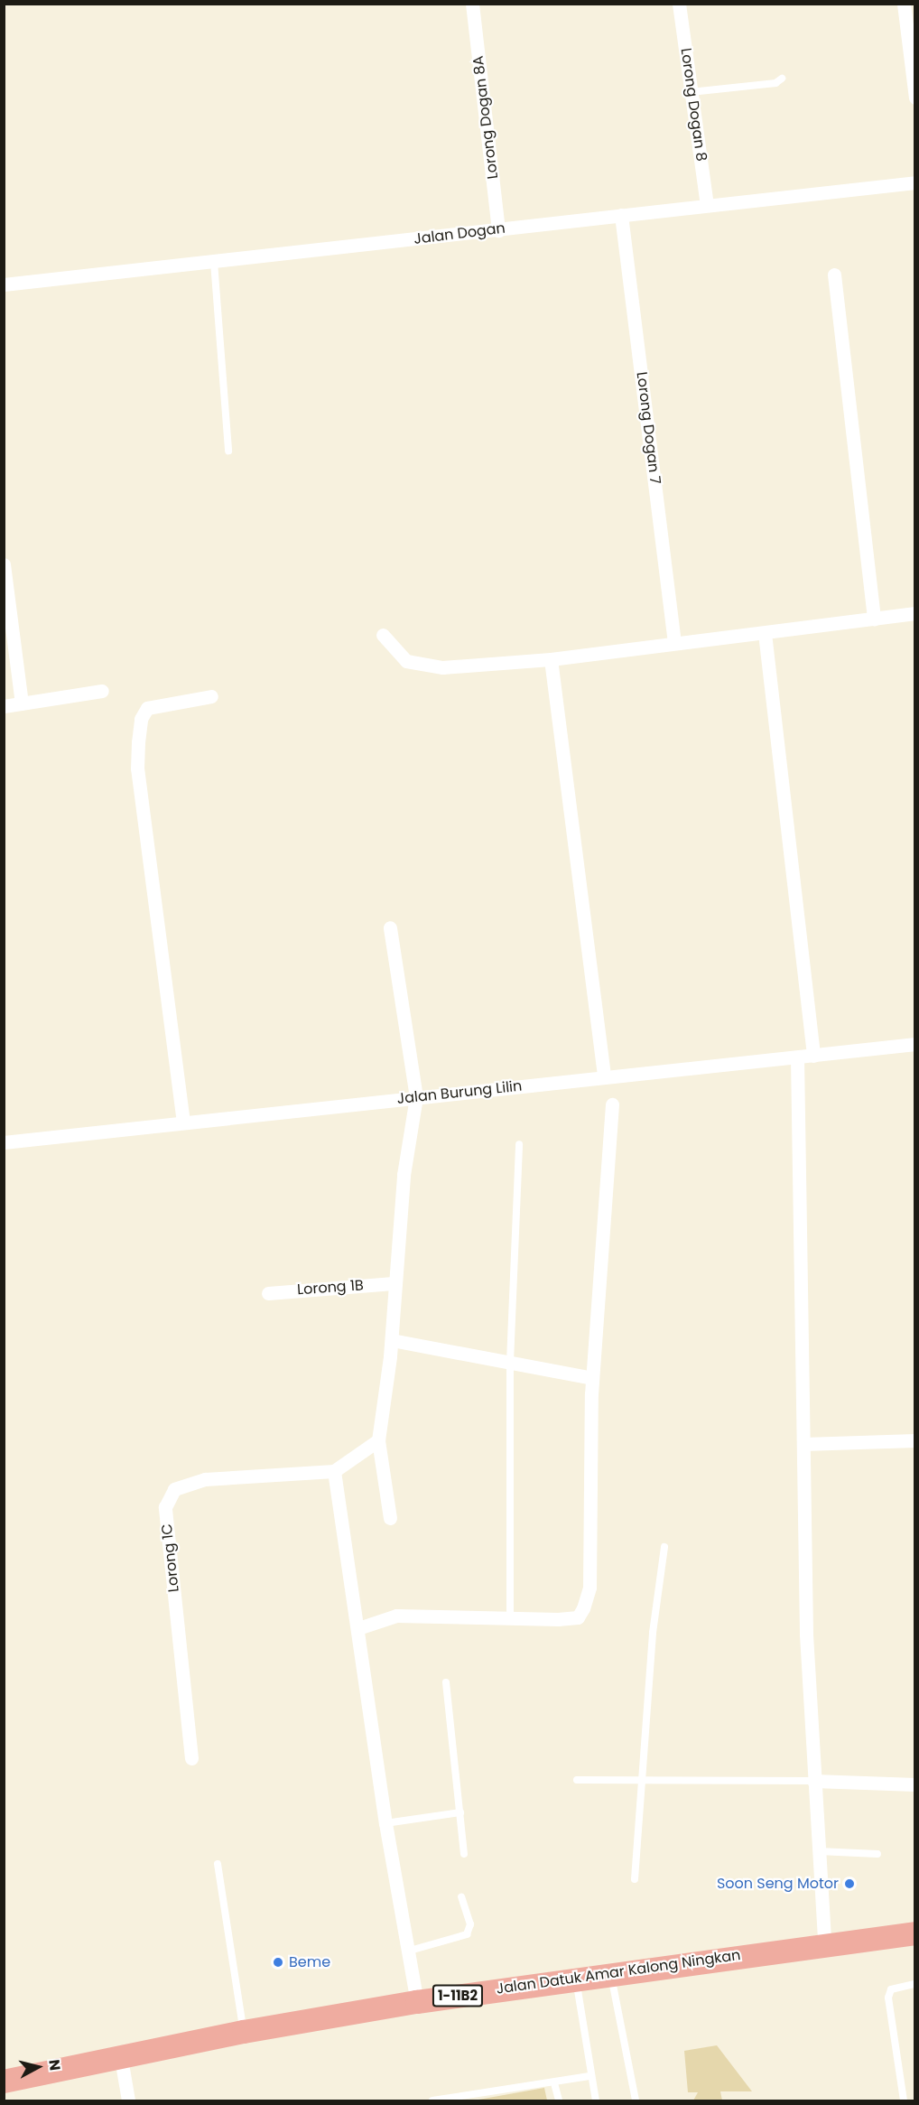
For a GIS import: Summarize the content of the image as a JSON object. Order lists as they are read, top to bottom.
{
  "streets": {
    "highway": ["Jalan Datuk Amar Kalong Ningkan", "1-11B2"],
    "street": [
      "Lorong Dogan 8",
      "Lorong Dogan 8A",
      "Jalan Dogan",
      "Lorong Dogan 7",
      "Jalan Burung Lilin",
      "Lorong 1B",
      "Lorong 1C"
    ]
  },
  "crossings": [
    ["Lorong Dogan 8", "Jalan Dogan"],
    ["Lorong Dogan 8A", "Jalan Dogan"],
    ["Jalan Dogan", "Lorong Dogan 7"]
  ],
  "places": ["Soon Seng Motor", "Beme"],
  "north": "right"
}
